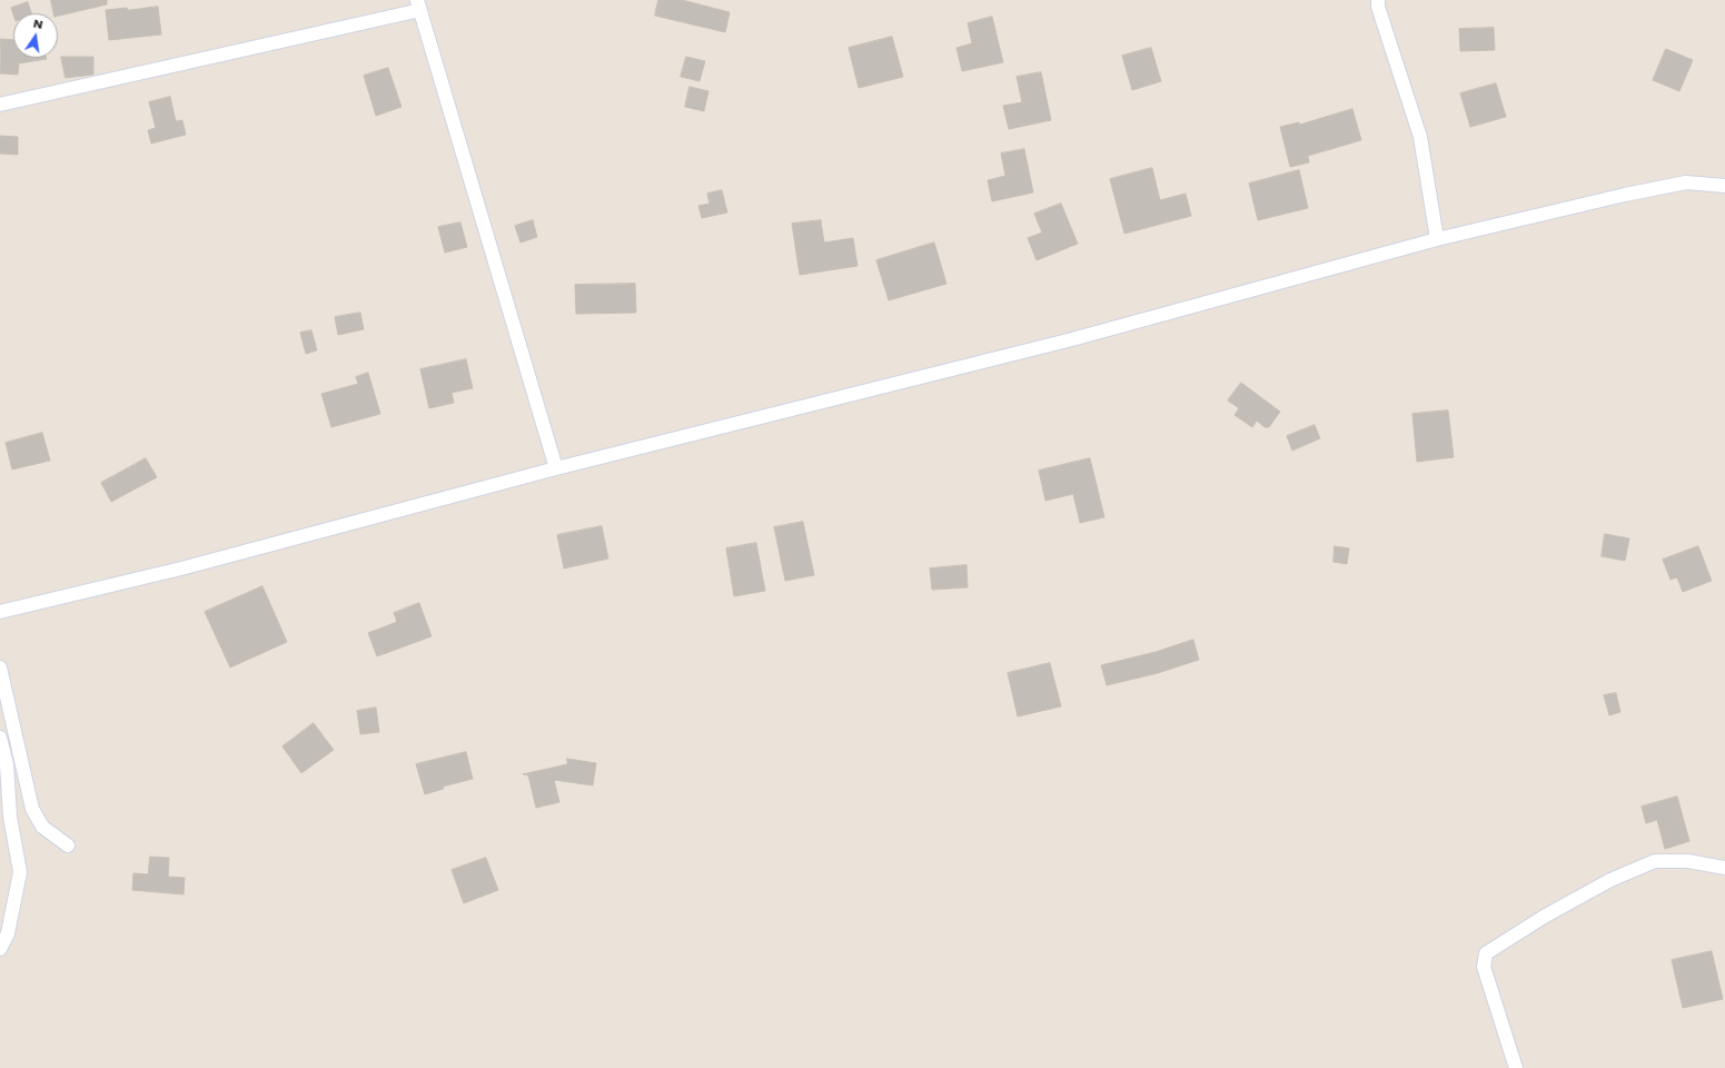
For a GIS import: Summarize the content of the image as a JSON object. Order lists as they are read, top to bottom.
{
  "north": "top"
}
